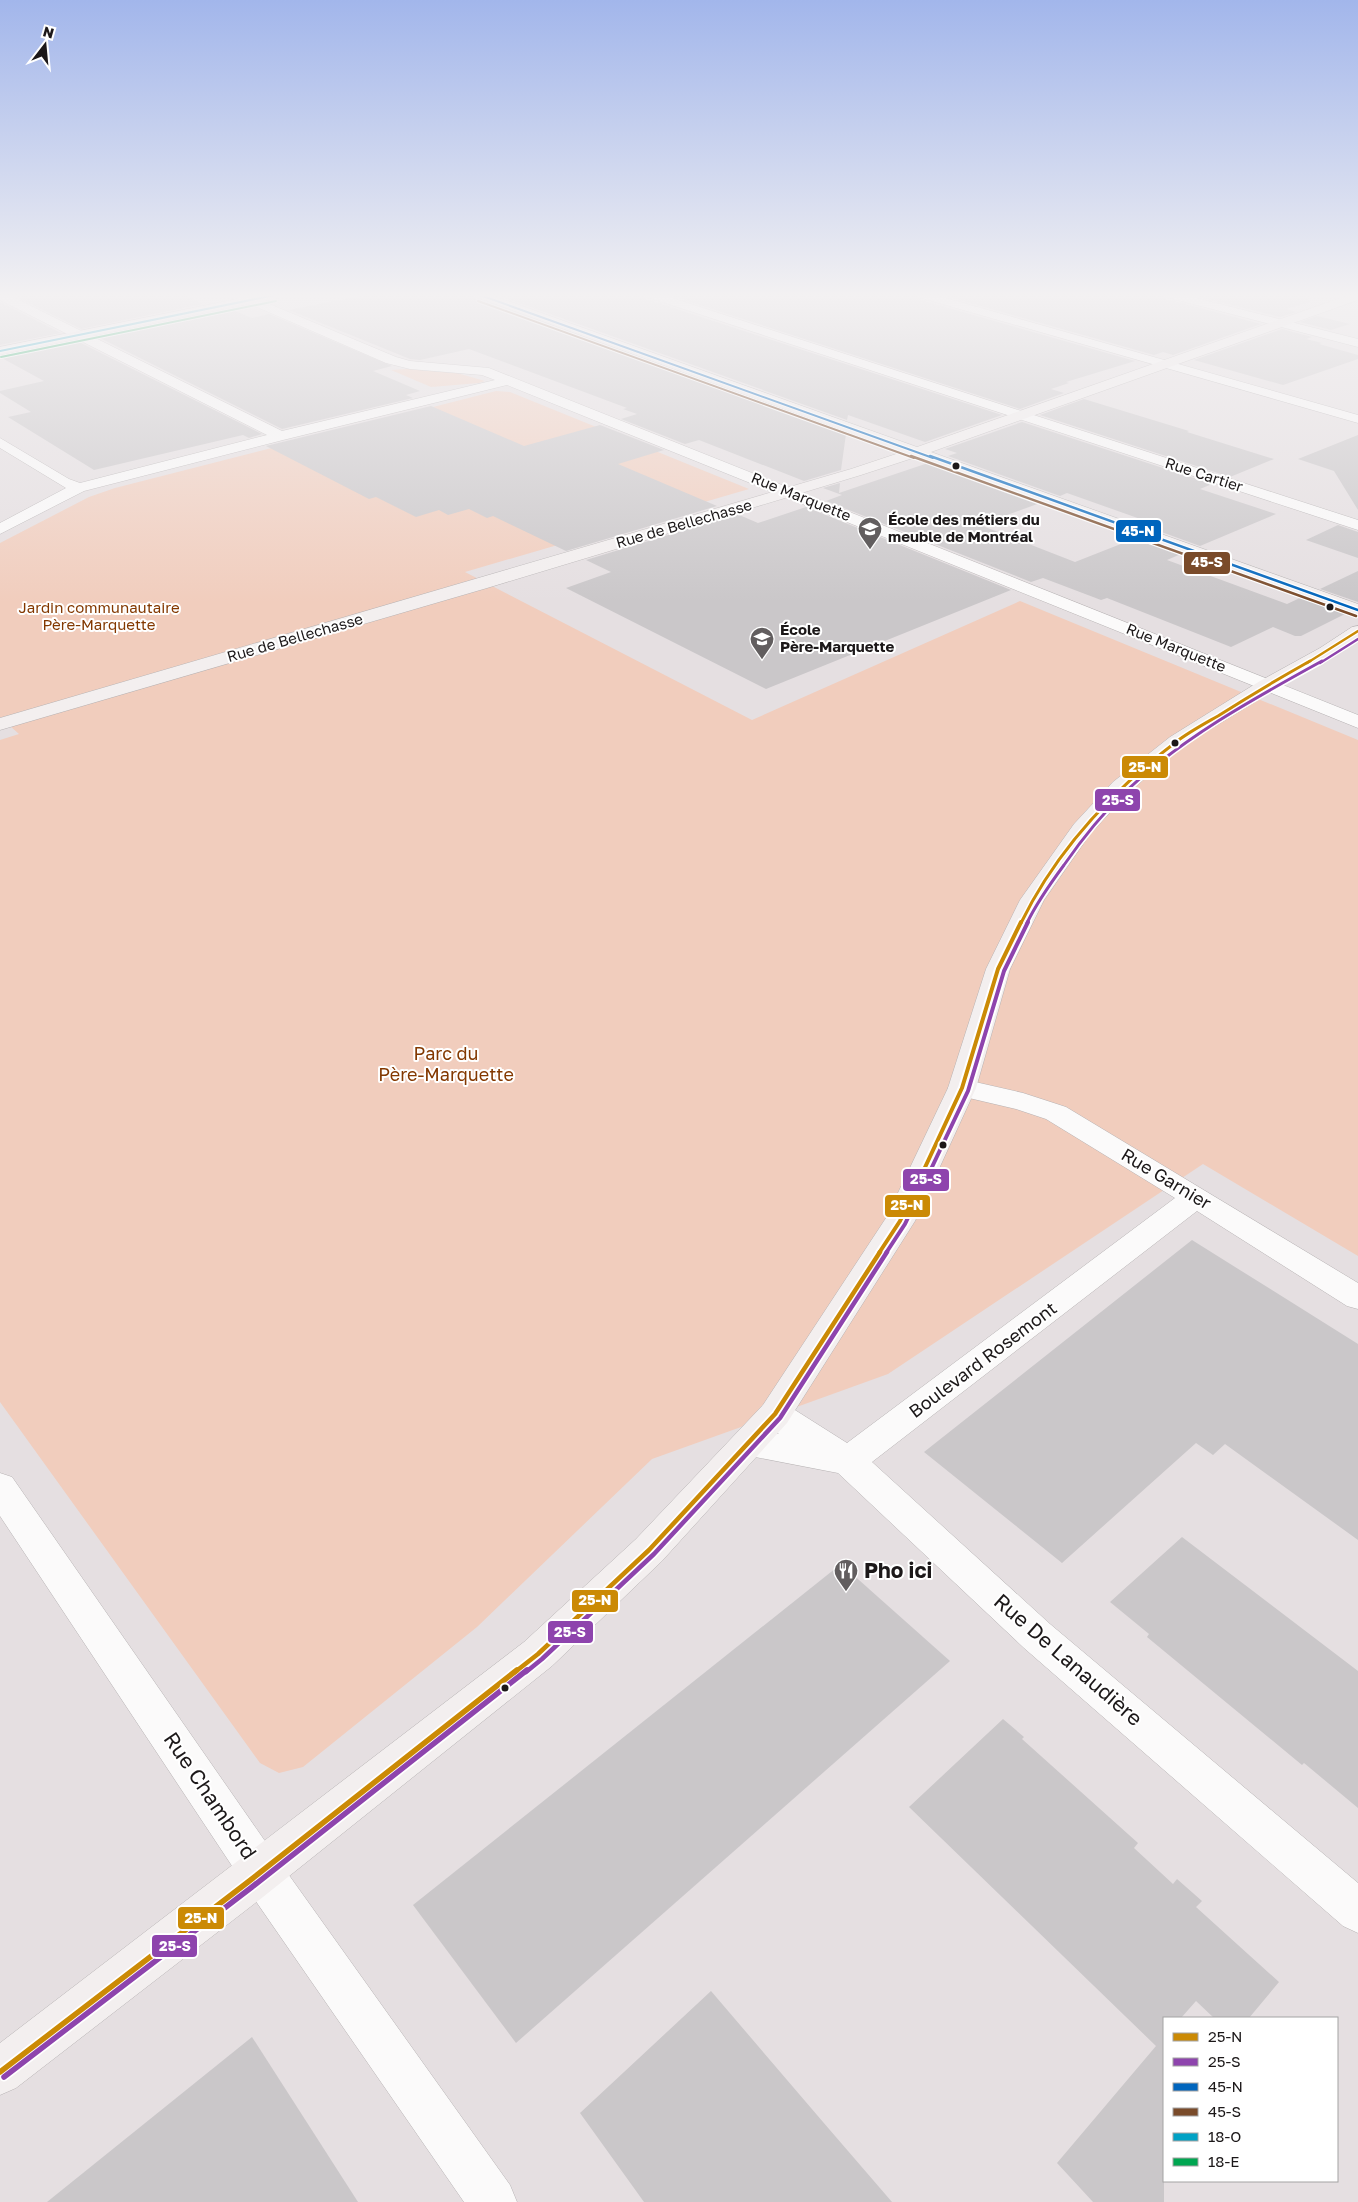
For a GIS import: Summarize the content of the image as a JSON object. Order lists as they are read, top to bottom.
{
  "streets": {
    "main road": ["Rue de Bellechasse"],
    "street": [
      "Rue Cartier",
      "Rue Marquette",
      "Rue Garnier",
      "Boulevard Rosemont",
      "Rue De Lanaudière",
      "Rue Chambord"
    ]
  },
  "crossings": [
    ["Rue Cartier", "Rue de Bellechasse"],
    ["Rue Marquette", "Rue de Bellechasse"],
    ["Rue Garnier", "Boulevard Rosemont"],
    ["Boulevard Rosemont", "Rue De Lanaudière"]
  ],
  "parks": ["Jardin communautaire Père-Marquette", "Parc du Père-Marquette"],
  "places": {
    "school or university": ["École des métiers du meuble de Montréal", "École Père-Marquette"],
    "restaurant": ["Pho ici"]
  },
  "lines": [
    "transit line 45-N",
    "transit line 45-S",
    "transit line 25-N",
    "transit line 25-S"
  ],
  "legend": [
    "25-N",
    "25-S",
    "45-N",
    "45-S",
    "18-O",
    "18-E"
  ],
  "north": "top"
}
